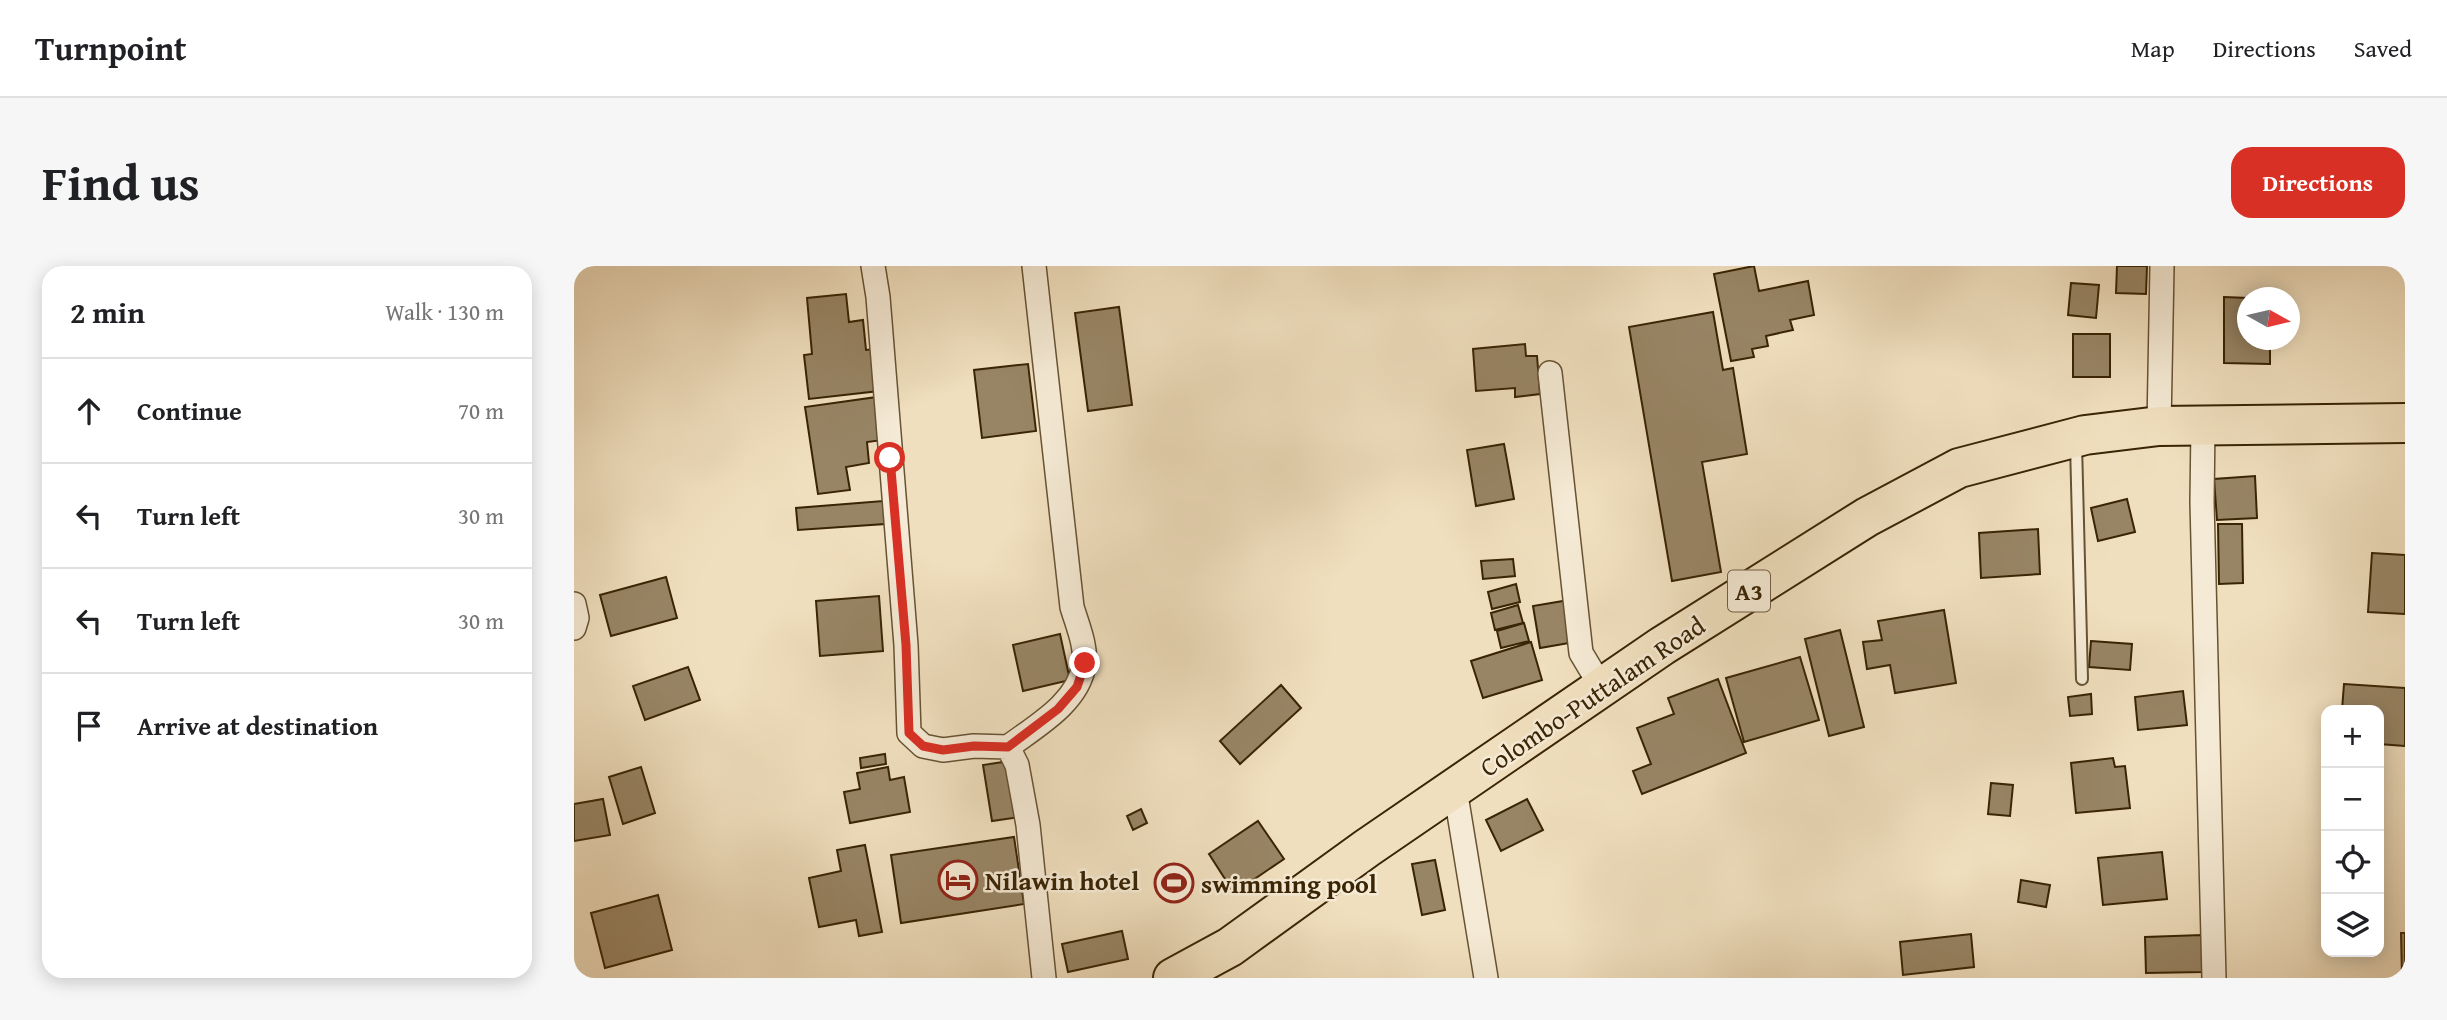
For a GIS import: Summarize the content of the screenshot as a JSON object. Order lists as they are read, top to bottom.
{
  "streets": {
    "highway": ["A3", "Colombo-Puttalam Road"]
  },
  "places": {
    "hotel": ["Nilawin hotel"],
    "sports": ["swimming pool"]
  },
  "north": "right",
  "page": {
    "header": "Turnpoint",
    "nav": ["Map", "Directions", "Saved"],
    "title": "Find us",
    "buttons": "Directions",
    "heading": ["2 min", "Walk · 130 m"],
    "list": [
      ["Continue", "70 m"],
      ["Turn left", "30 m"],
      ["Turn left", "30 m"],
      "Arrive at destination"
    ],
    "map_buttons": ["+", "−"]
  }
}
